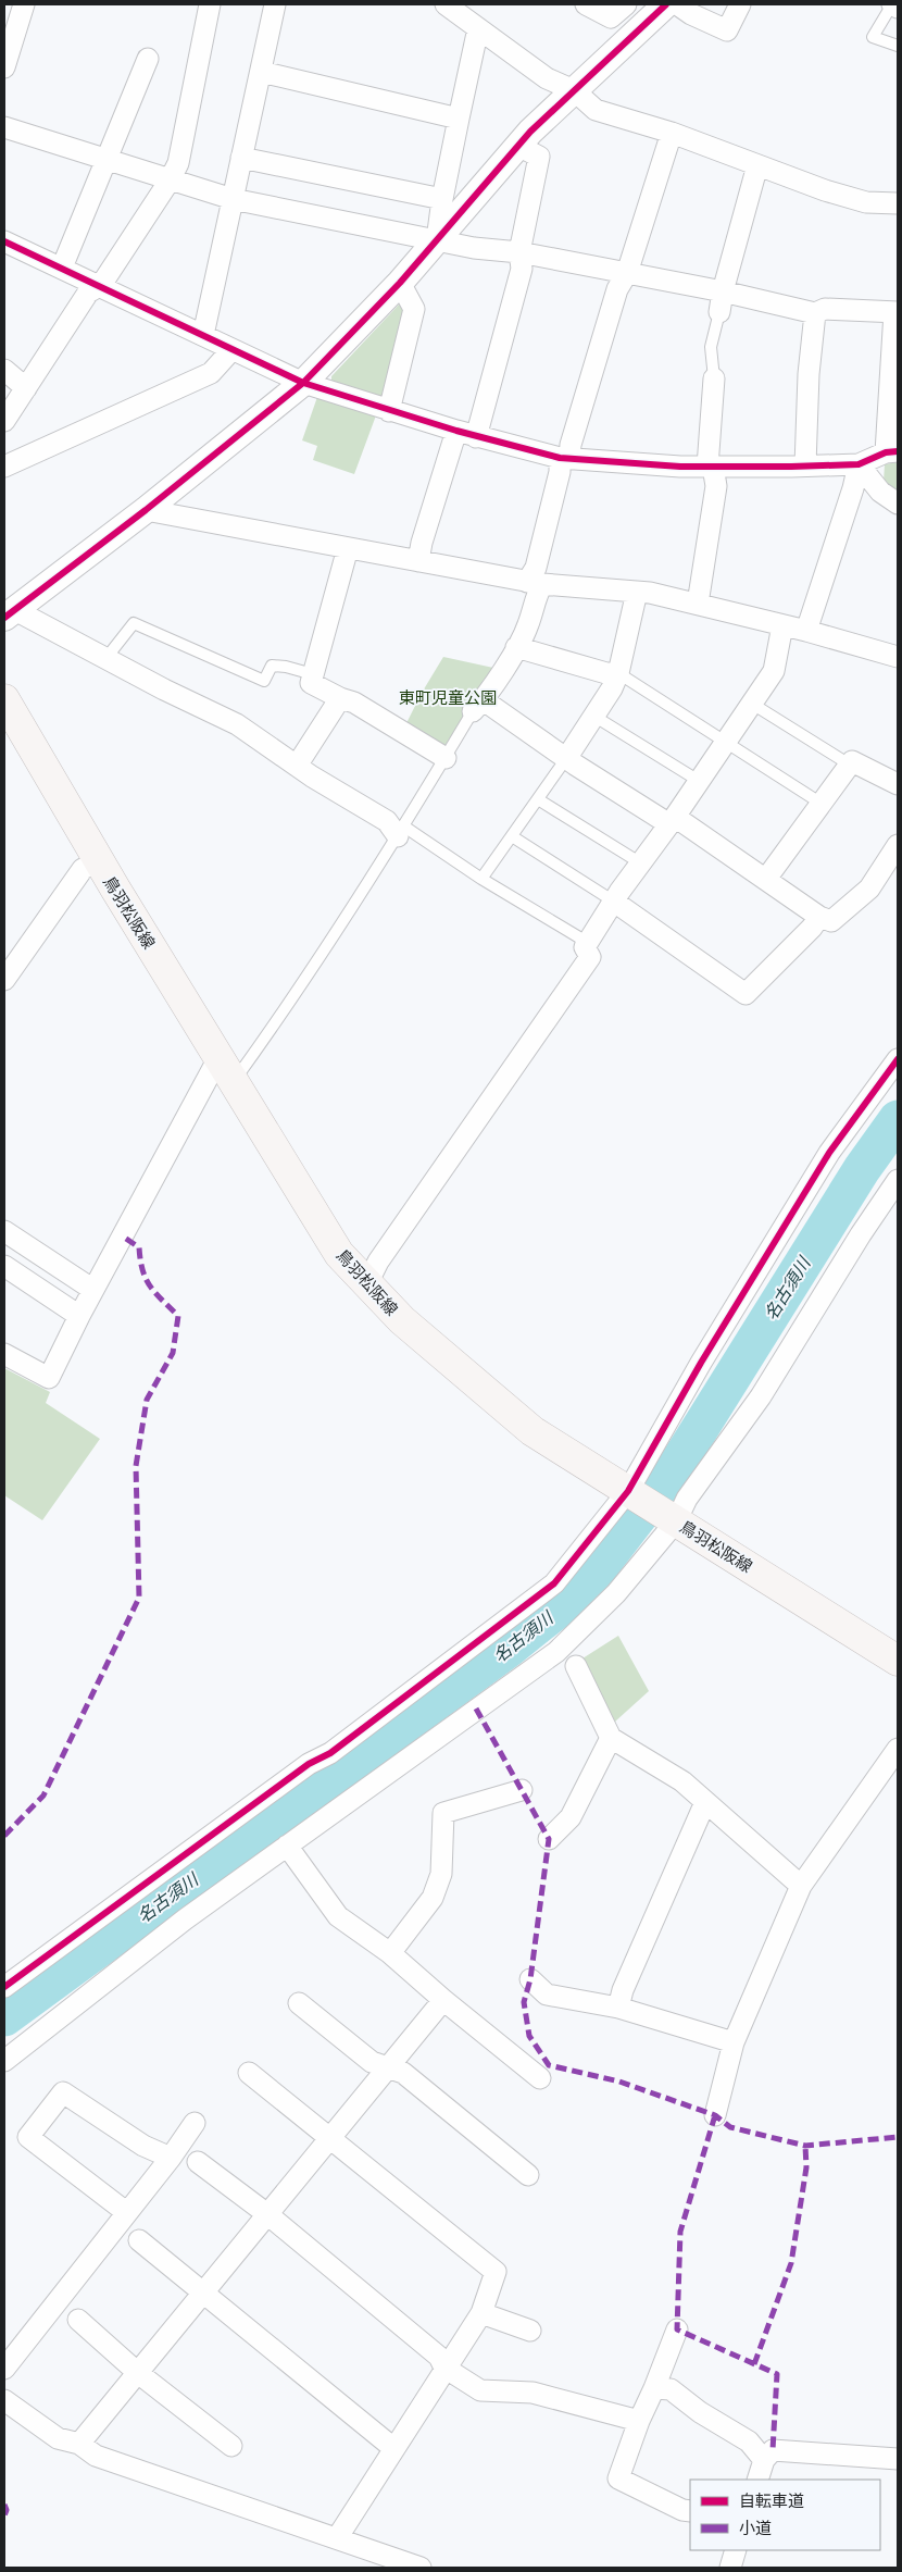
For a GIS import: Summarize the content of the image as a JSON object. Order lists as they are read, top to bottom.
{
  "streets": {
    "main road": ["鳥羽松阪線"]
  },
  "water": ["名古須川"],
  "parks": ["東町児童公園"],
  "legend": ["自転車道", "小道"]
}
